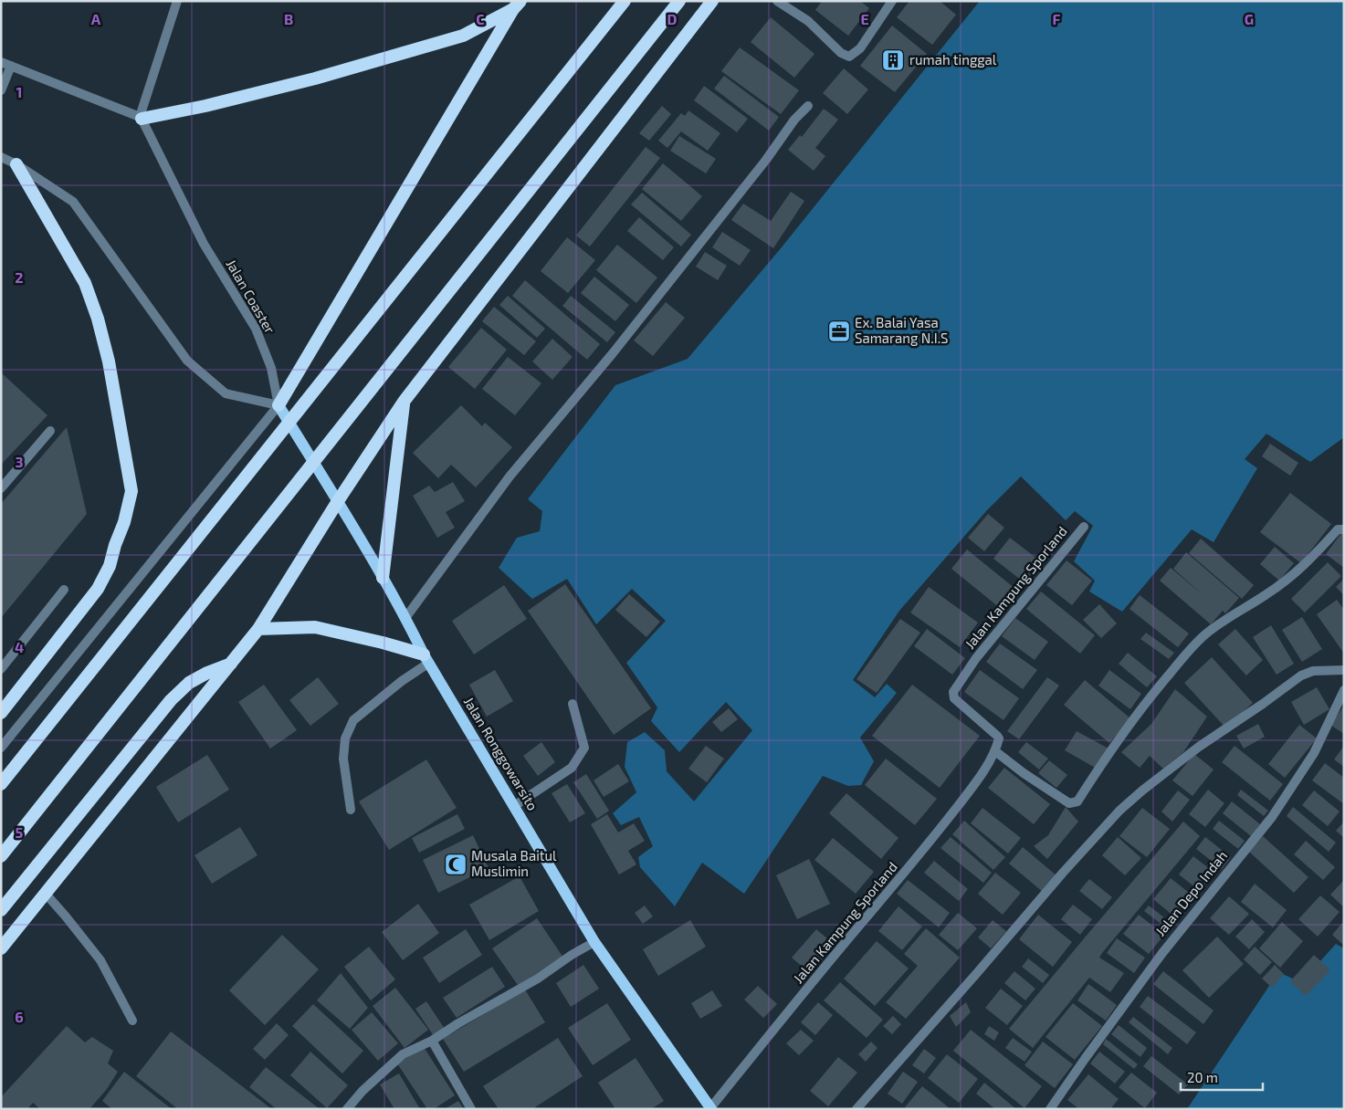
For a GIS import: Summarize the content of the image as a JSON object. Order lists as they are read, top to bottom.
{
  "streets": {
    "main road": ["Jalan Ronggowarsito"],
    "street": ["Jalan Coaster", "Jalan Kampung Sporland", "Jalan Depo Indah"]
  },
  "crossings": [
    ["Jalan Coaster", "Jalan Ronggowarsito"],
    ["Jalan Kampung Sporland", "Jalan Ronggowarsito"]
  ],
  "places": {
    "building": ["rumah tinggal"],
    "office": ["Ex. Balai Yasa Samarang N.I.S"],
    "mosque": ["Musala Baitul Muslimin"]
  },
  "scale_bar": "20 m",
  "grid": {
    "columns": [
      "A",
      "B",
      "C",
      "D",
      "E",
      "F",
      "G"
    ],
    "rows": [
      "1",
      "2",
      "3",
      "4",
      "5",
      "6"
    ]
  }
}
